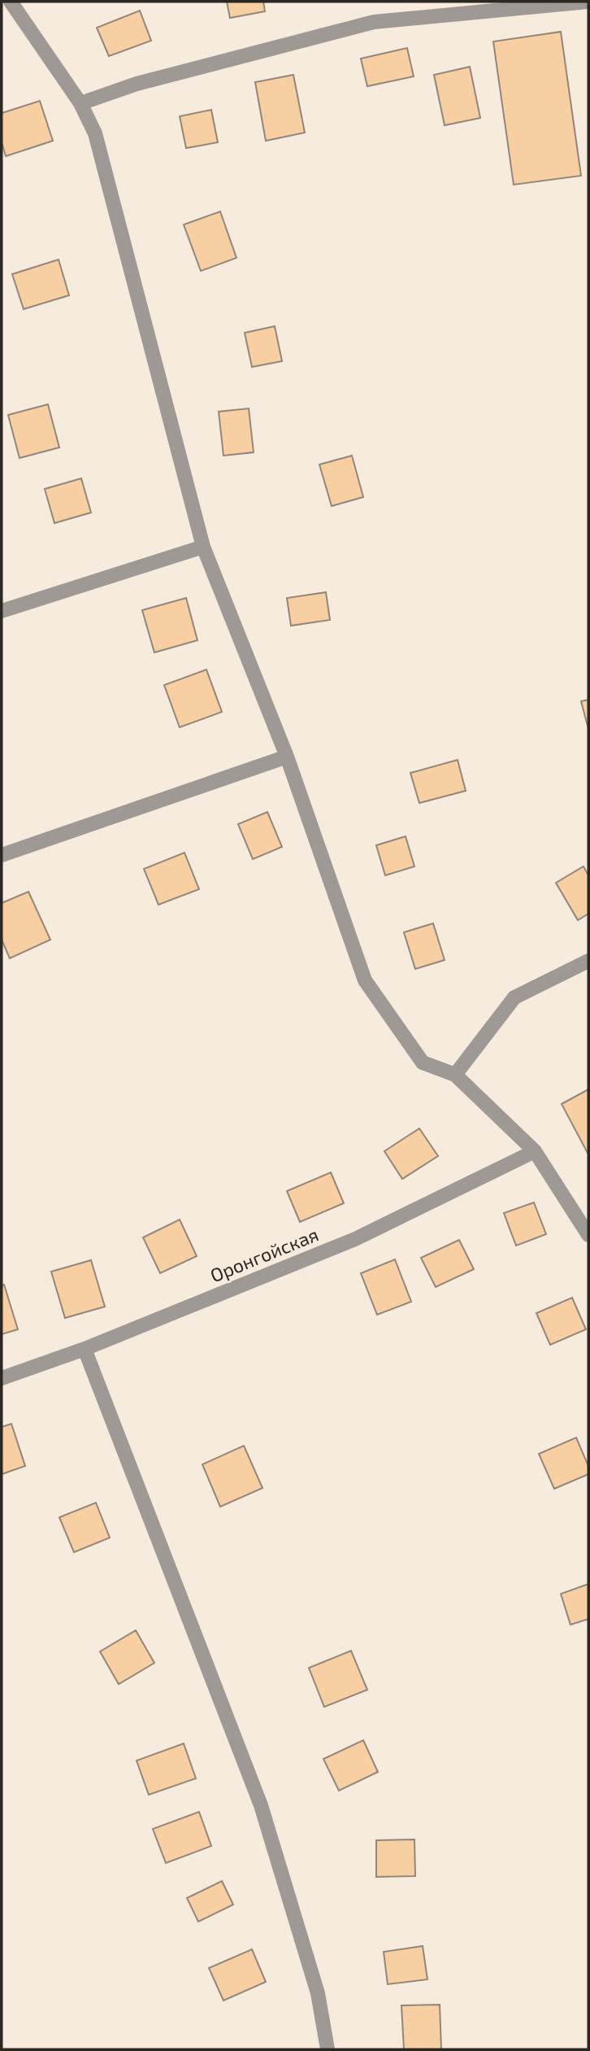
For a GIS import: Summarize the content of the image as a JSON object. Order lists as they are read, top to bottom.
{
  "streets": {
    "street": ["Оронгойская"]
  }
}
